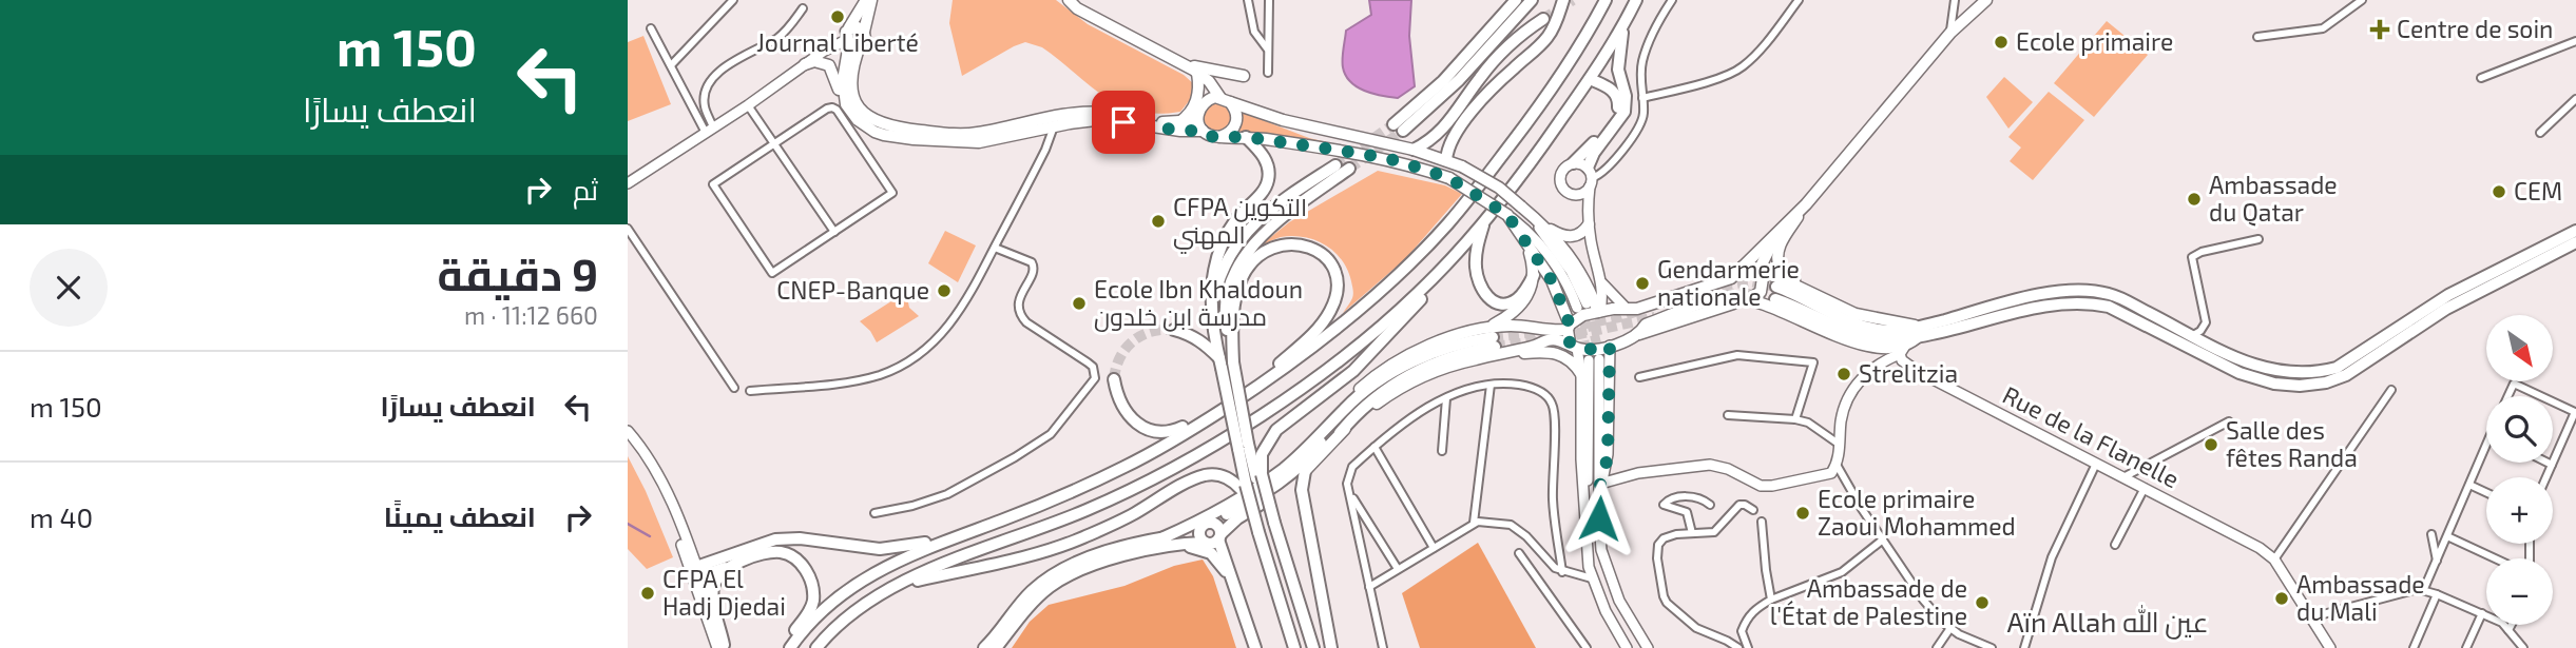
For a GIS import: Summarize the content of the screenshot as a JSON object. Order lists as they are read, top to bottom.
{
  "streets": {
    "street": ["Rue de la Flanelle"]
  },
  "districts": ["Aïn Allah عين الله"],
  "places": {
    "other": [
      "Journal Liberté",
      "Ecole primaire",
      "CEM",
      "Ambassade du Qatar",
      "CFPA التكوين المهني",
      "Gendarmerie nationale",
      "CNEP-Banque",
      "Ecole Ibn Khaldoun مدرسة ابن خلدون",
      "Strelitzia",
      "Salle des fêtes Randa",
      "Ecole primaire Zaoui Mohammed",
      "CFPA El Hadj Djedai",
      "Ambassade du Mali",
      "Ambassade de l'État de Palestine"
    ],
    "health": ["Centre de soin"]
  },
  "north": "bottom right",
  "page": {
    "turn": ["150 m", "انعطف يسارًا"],
    "then": "ثم",
    "heading": ["9 دقيقة", "660 m · 11:12"],
    "map_buttons": ["+", "−"],
    "list": [
      {
        "name": "انعطف يسارًا",
        "value": "150 m"
      },
      {
        "name": "انعطف يمينًا",
        "value": "40 m"
      }
    ]
  }
}
